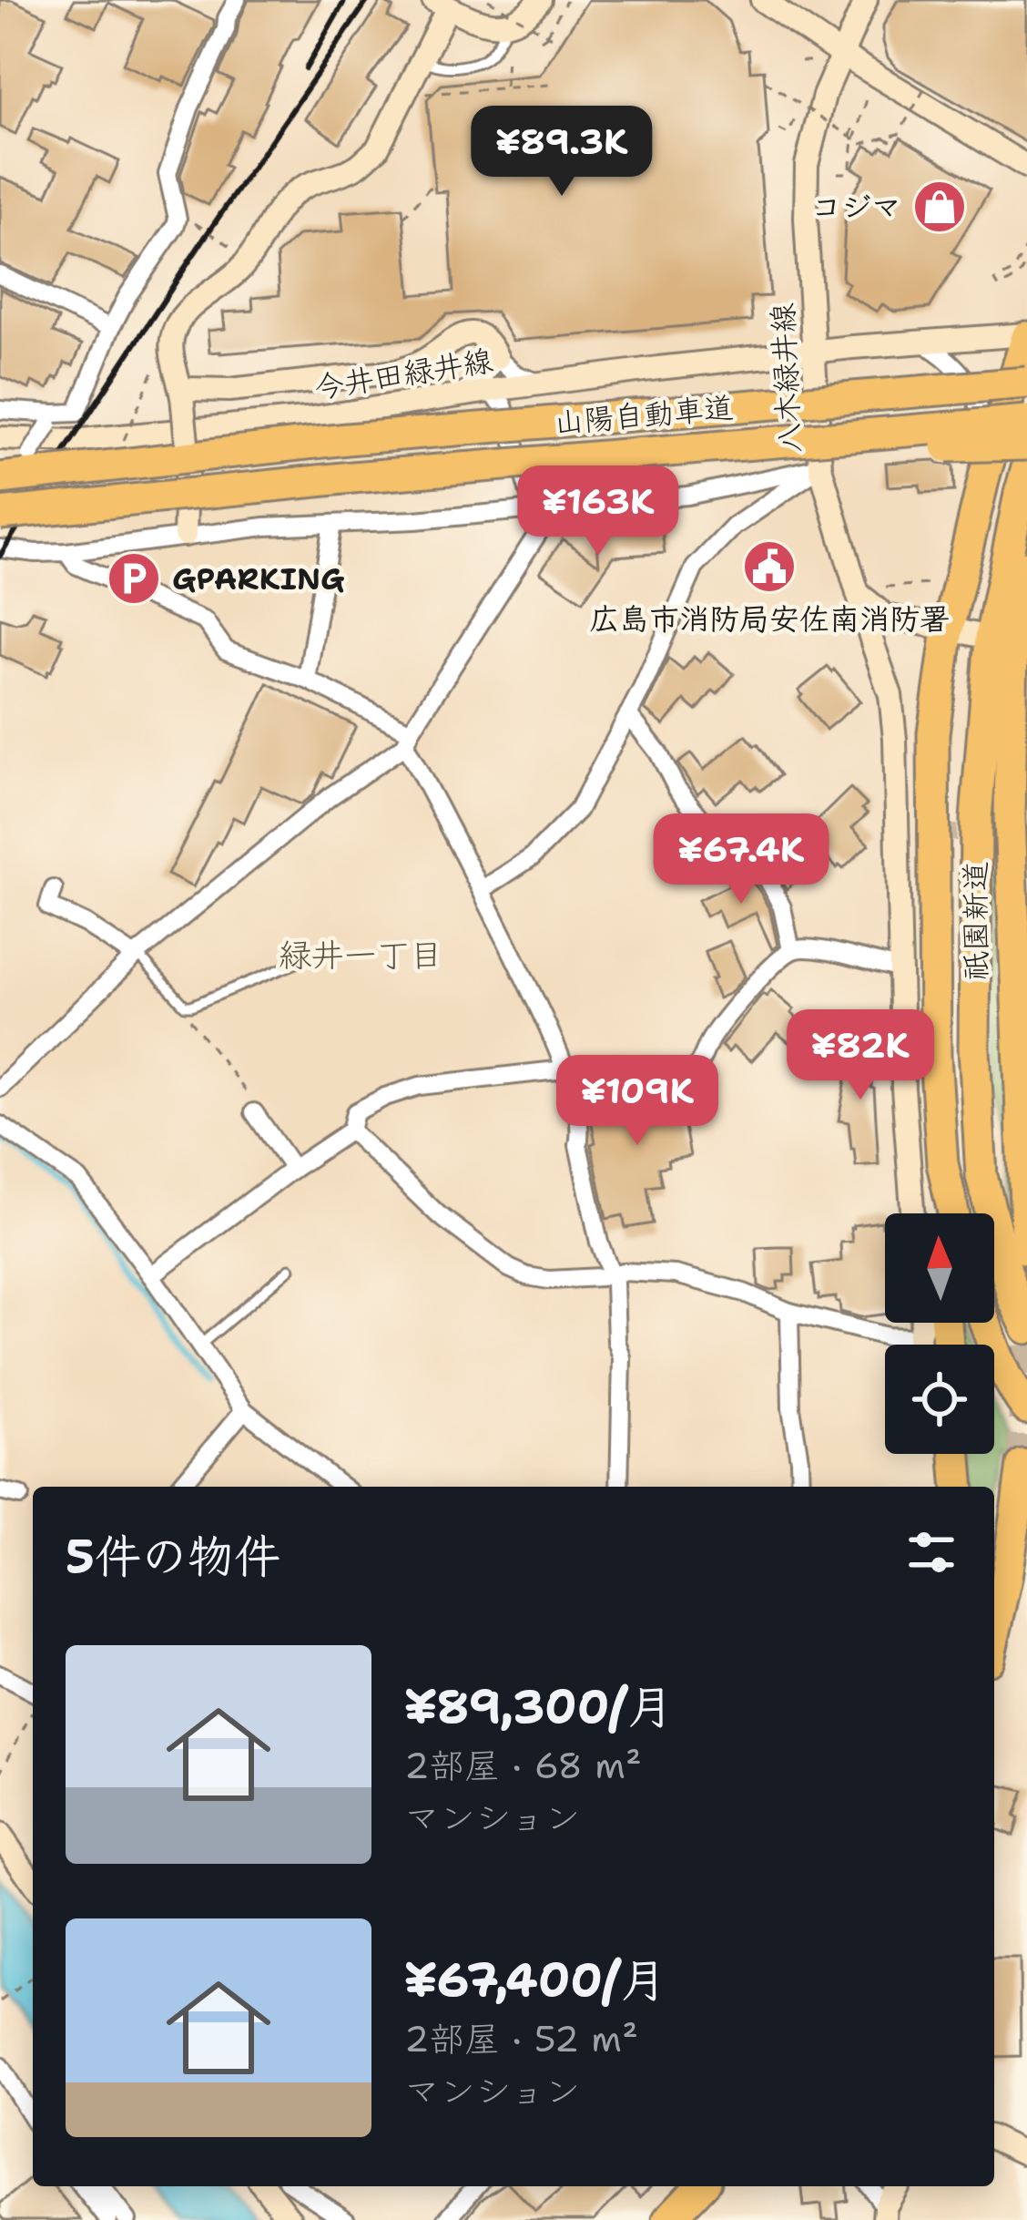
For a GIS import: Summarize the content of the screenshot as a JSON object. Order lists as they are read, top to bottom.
{
  "streets": {
    "highway": ["山陽自動車道", "祇園新道"],
    "street": ["今井田緑井線", "八木緑井線"]
  },
  "crossings": [
    ["今井田緑井線", "八木緑井線"],
    ["今井田緑井線", "祇園新道"]
  ],
  "districts": ["緑井一丁目"],
  "places": {
    "shop": ["コジマ"],
    "public building": ["広島市消防局安佐南消防署"],
    "parking": ["GPARKING"]
  },
  "north": "top",
  "page": {
    "price": [
      "¥89.3K",
      "¥163K",
      "¥67.4K",
      "¥82K",
      "¥109K"
    ],
    "heading": "5件の物件",
    "list": [
      {
        "name": "¥89,300/月",
        "note": "2部屋 · 68 m² · マンション"
      },
      {
        "name": "¥67,400/月",
        "note": "2部屋 · 52 m² · マンション"
      }
    ]
  }
}
